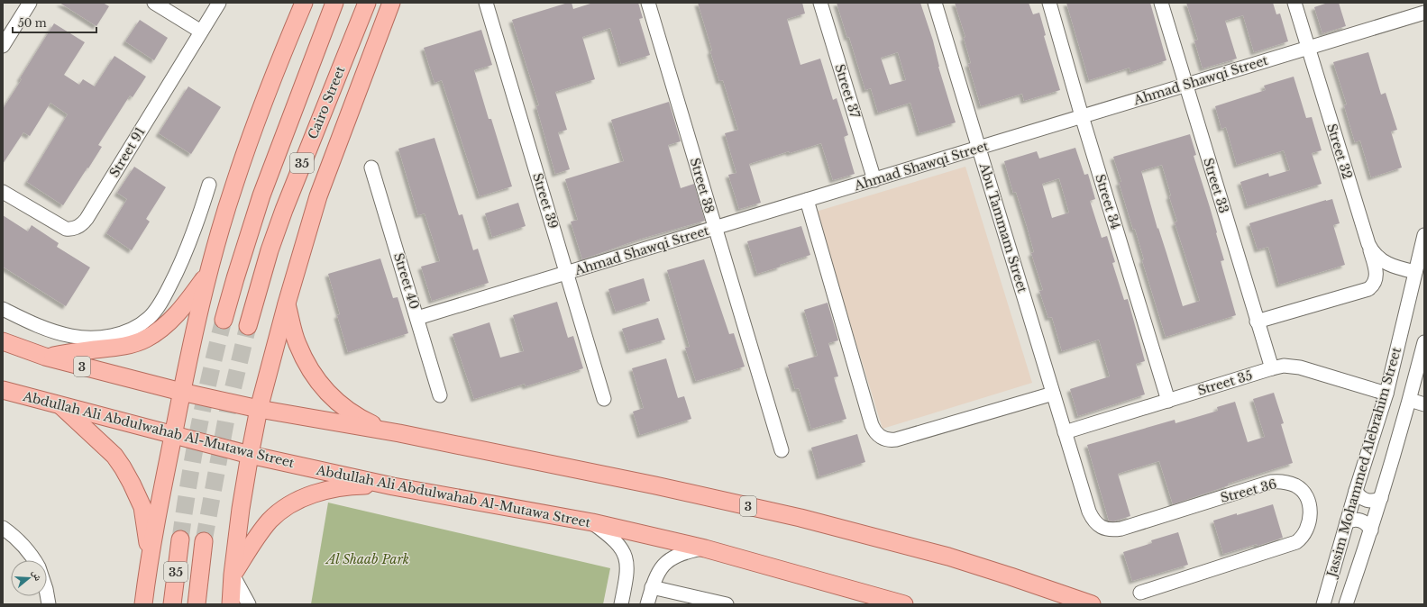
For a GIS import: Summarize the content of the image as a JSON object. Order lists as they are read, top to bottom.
{
  "streets": {
    "main road": [
      "Cairo Street",
      "35",
      "3",
      "Abdullah Ali Abdulwahab Al-Mutawa Street"
    ],
    "street": [
      "Ahmad Shawqi Street",
      "Street 37",
      "Street 32",
      "Street 91",
      "Street 38",
      "Street 33",
      "Street 39",
      "Street 34",
      "Abu Tammam Street",
      "Street 40",
      "Street 35",
      "Jassim Mohammed Alebrahim Street",
      "Street 36"
    ]
  },
  "crossings": [
    ["Ahmad Shawqi Street", "Street 37"],
    ["Ahmad Shawqi Street", "Street 32"],
    ["Ahmad Shawqi Street", "Street 38"],
    ["Ahmad Shawqi Street", "Street 33"],
    ["Ahmad Shawqi Street", "Street 39"],
    ["Ahmad Shawqi Street", "Street 34"],
    ["Ahmad Shawqi Street", "Abu Tammam Street"],
    ["Ahmad Shawqi Street", "Street 40"],
    ["Street 32", "Jassim Mohammed Alebrahim Street"],
    ["Street 33", "Street 35"],
    ["Street 34", "Street 35"],
    ["Abu Tammam Street", "Street 35"],
    ["Abu Tammam Street", "Street 36"],
    ["Street 35", "Jassim Mohammed Alebrahim Street"],
    ["Street 35", "Street 36"]
  ],
  "parks": ["Al Shaab Park"],
  "scale_bar": "50 m",
  "north": "right"
}
